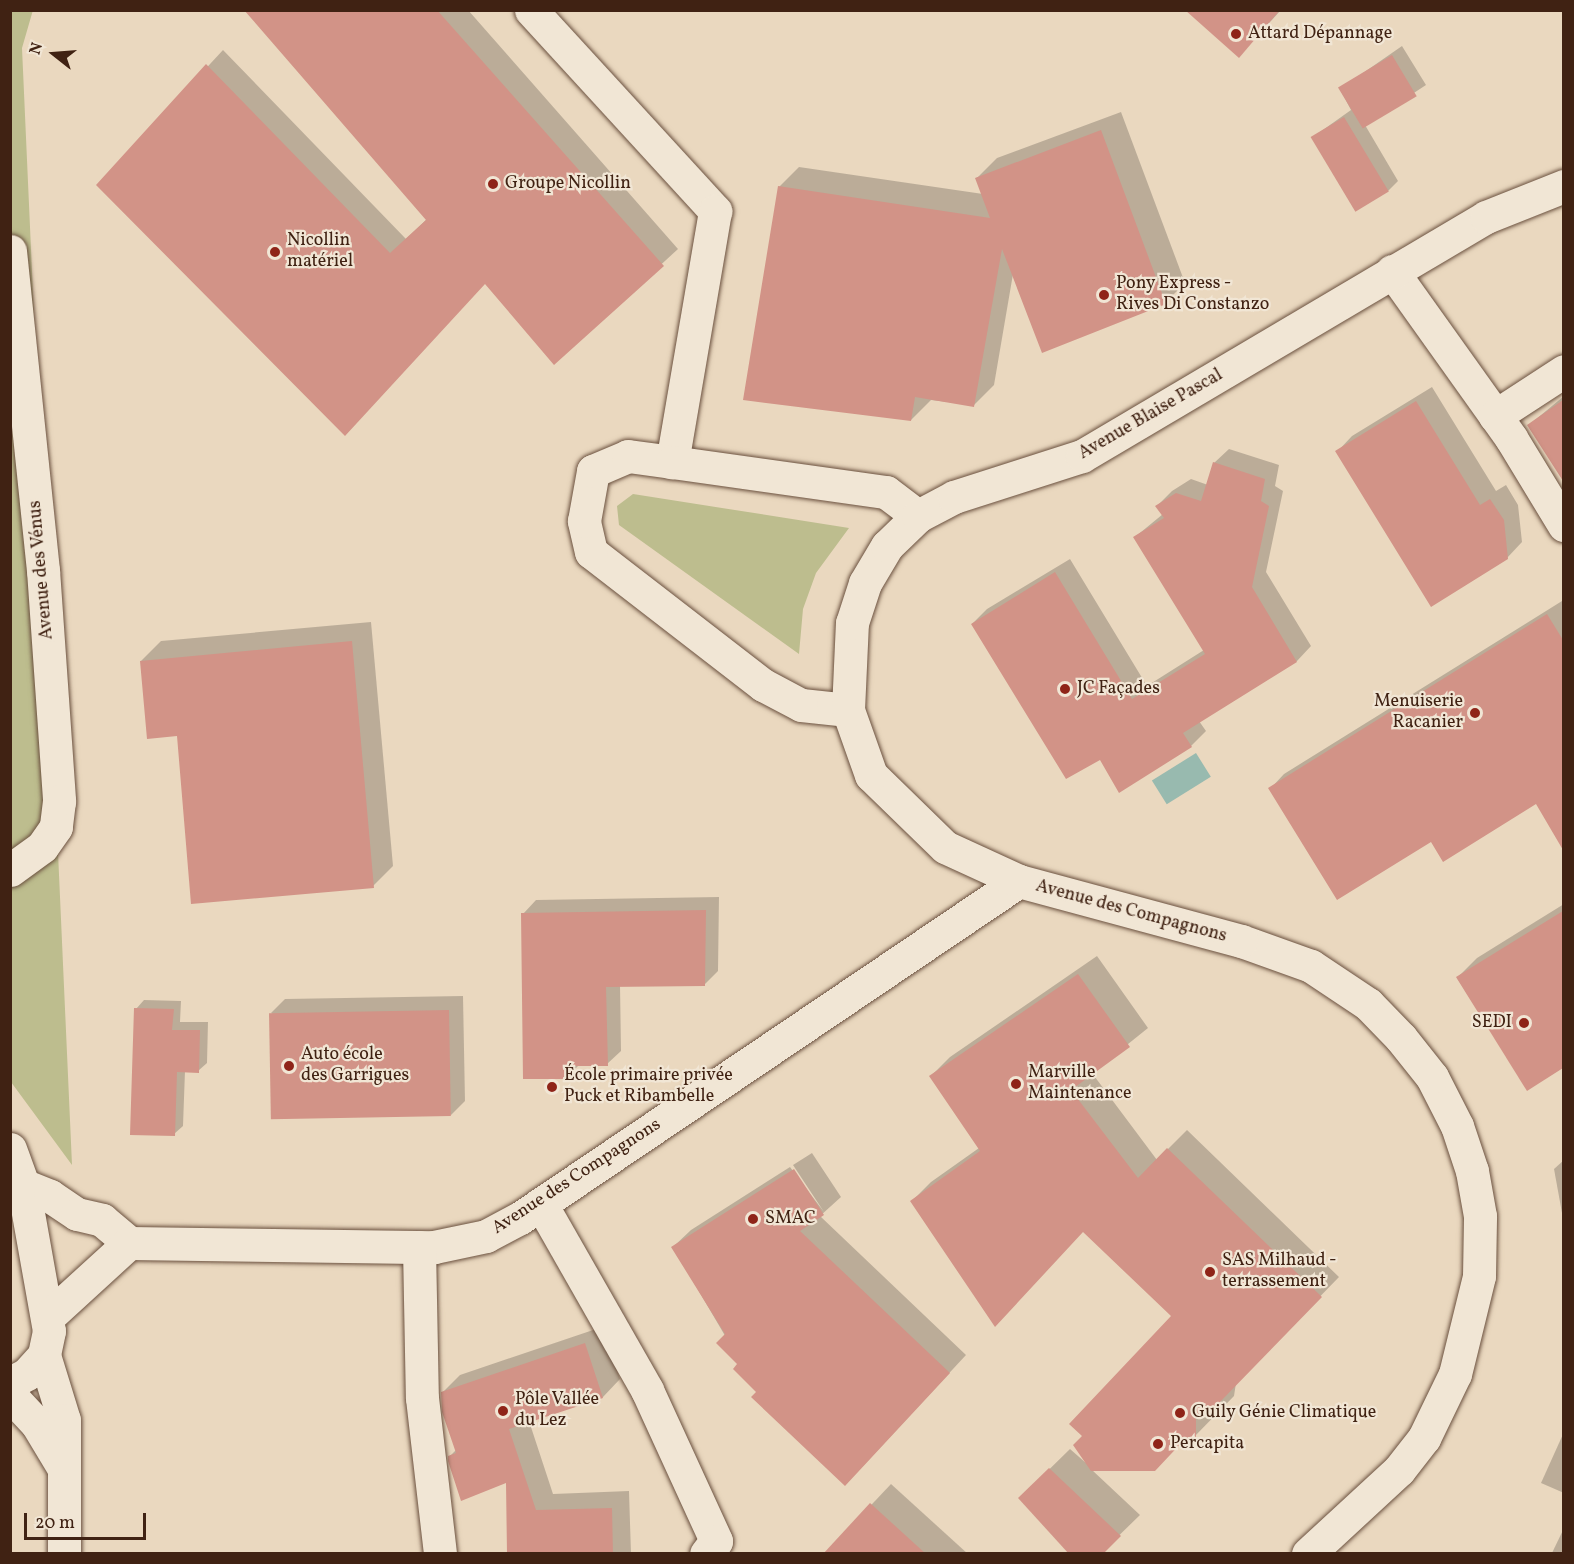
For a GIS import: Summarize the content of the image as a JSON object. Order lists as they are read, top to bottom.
{
  "streets": {
    "street": ["Avenue Blaise Pascal", "Avenue des Vénus", "Avenue des Compagnons"]
  },
  "crossings": [
    ["Avenue Blaise Pascal", "Avenue des Compagnons"]
  ],
  "places": [
    "Attard Dépannage",
    "Groupe Nicollin",
    "Nicollin matériel",
    "Pony Express - Rives Di Constanzo",
    "JC Façades",
    "Menuiserie Racanier",
    "SEDI",
    "Auto école des Garrigues",
    "Marville Maintenance",
    "École primaire privée Puck et Ribambelle",
    "SMAC",
    "SAS Milhaud - terrassement",
    "Pôle Vallée du Lez",
    "Guily Génie Climatique",
    "Percapita"
  ],
  "scale_bar": "20 m",
  "north": "left"
}
